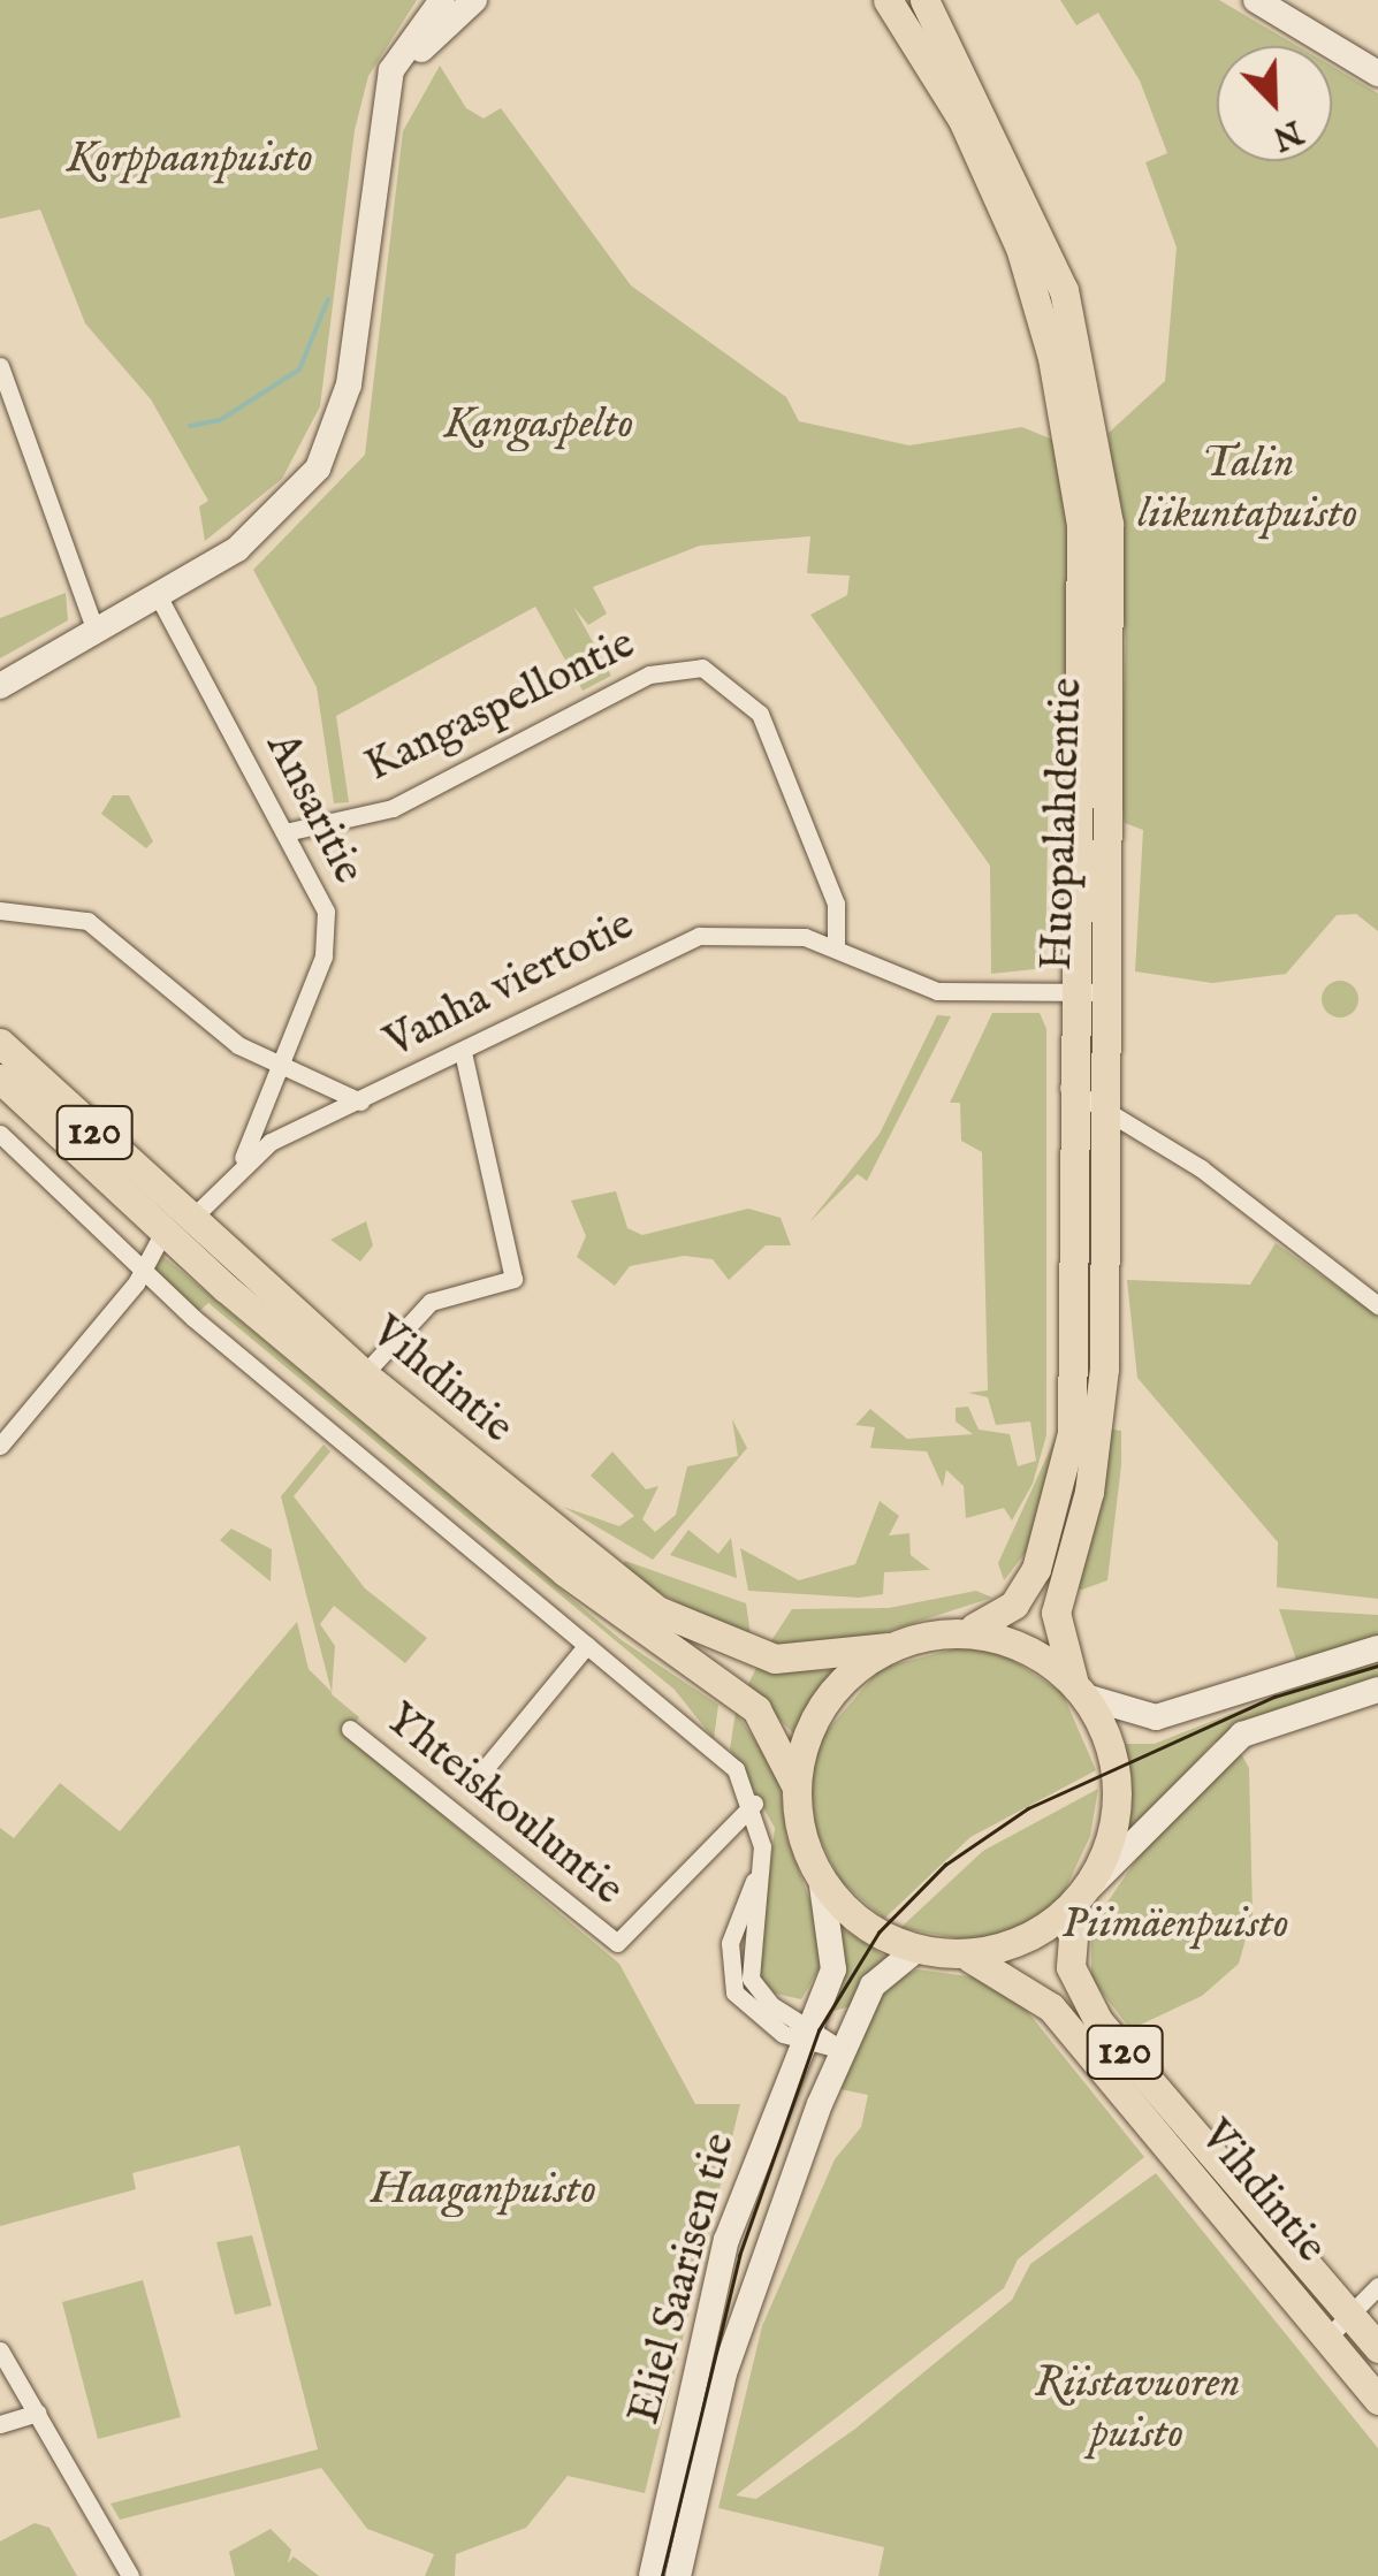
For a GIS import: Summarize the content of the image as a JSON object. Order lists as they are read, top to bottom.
{
  "streets": {
    "main road": ["Huopalahdentie", "120", "Vihdintie"],
    "street": [
      "Kangaspellontie",
      "Ansaritie",
      "Vanha viertotie",
      "Yhteiskouluntie",
      "Eliel Saarisen tie"
    ]
  },
  "crossings": [
    ["Kangaspellontie", "Ansaritie"],
    ["Kangaspellontie", "Vanha viertotie"],
    ["Ansaritie", "Vanha viertotie"],
    ["Huopalahdentie", "Vanha viertotie"],
    ["Huopalahdentie", "Vihdintie"],
    ["Huopalahdentie", "Eliel Saarisen tie"],
    ["Vihdintie", "Eliel Saarisen tie"]
  ],
  "parks": [
    "Korppaanpuisto",
    "Kangaspelto",
    "Talin liikuntapuisto",
    "Piimäenpuisto",
    "Haaganpuisto",
    "Riistavuoren puisto"
  ],
  "north": "bottom right"
}
